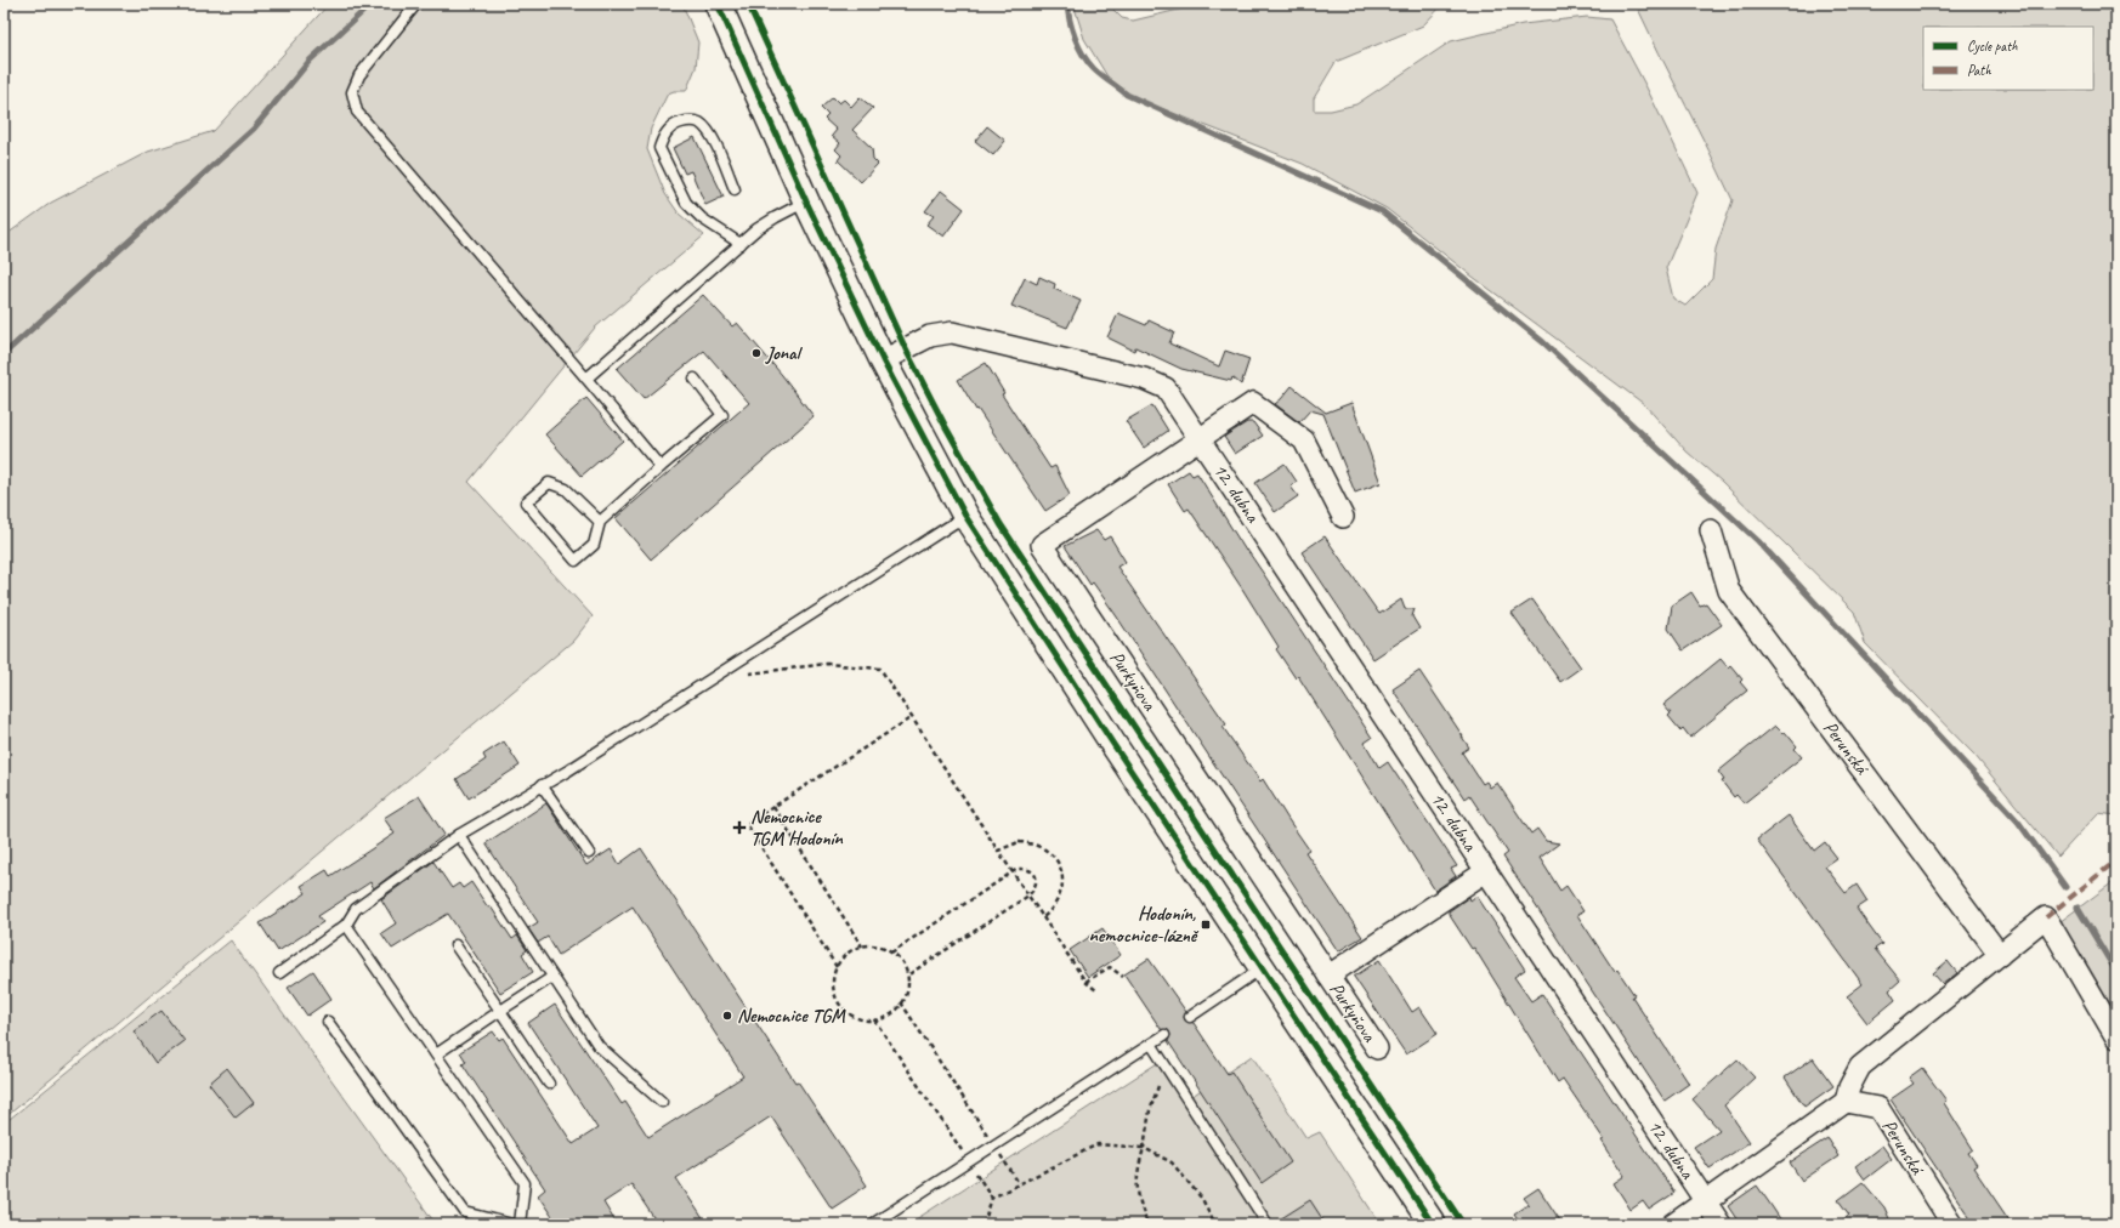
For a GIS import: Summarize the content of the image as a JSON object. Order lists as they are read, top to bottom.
{
  "streets": {
    "street": ["12. dubna", "Purkyňova", "Perunská"]
  },
  "crossings": [
    ["12. dubna", "Purkyňova"]
  ],
  "places": {
    "other": ["Jonal", "Nemocnice TGM"],
    "health": ["Nemocnice TGM Hodonín"],
    "transit": ["Hodonín, nemocnice-lázně"]
  },
  "legend": ["Cycle path", "Path"]
}
